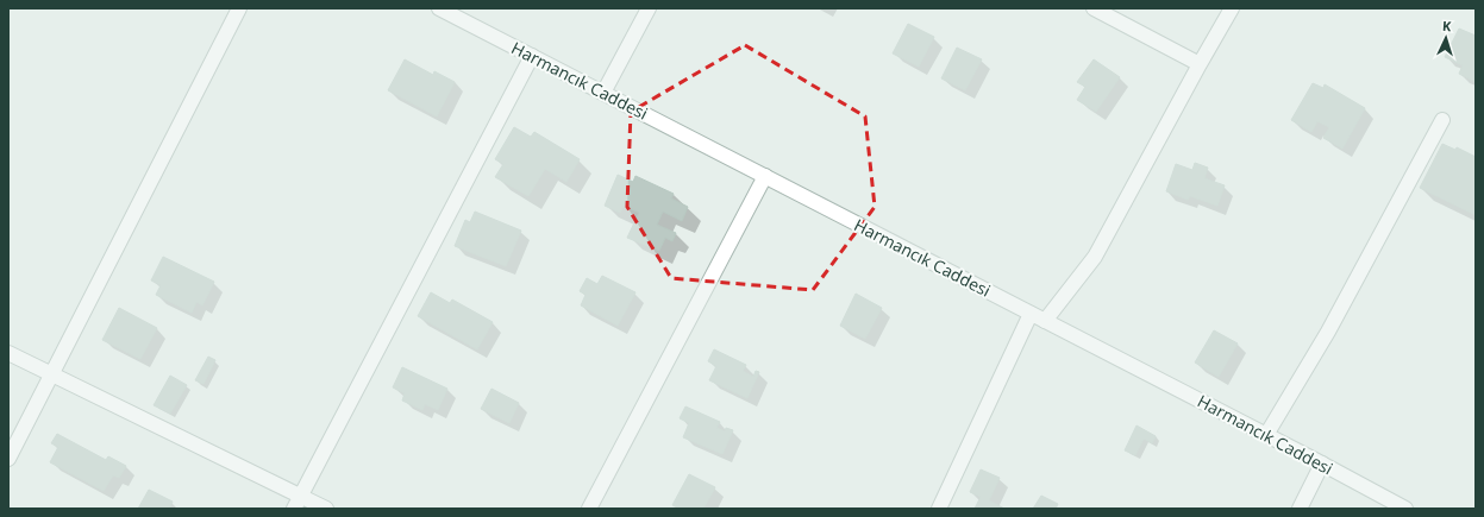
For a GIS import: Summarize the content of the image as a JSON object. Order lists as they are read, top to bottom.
{
  "streets": {
    "street": ["Harmancık Caddesi"]
  },
  "north": "top"
}
